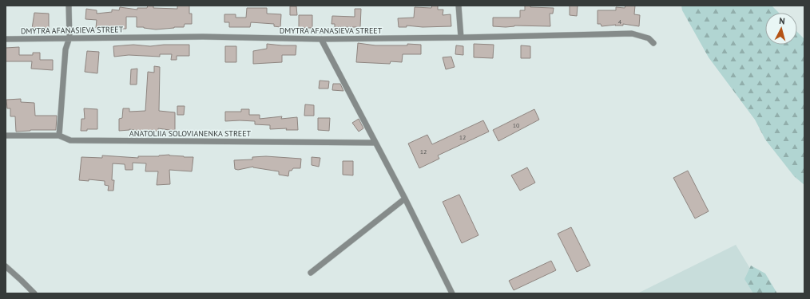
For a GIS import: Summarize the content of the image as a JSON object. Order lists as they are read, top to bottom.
{
  "streets": {
    "street": ["DMYTRA AFANASIEVA STREET", "ANATOLIIA SOLOVIANENKA STREET"]
  },
  "house_numbers": [
    "4",
    "10",
    "12",
    "12"
  ],
  "north": "top"
}
